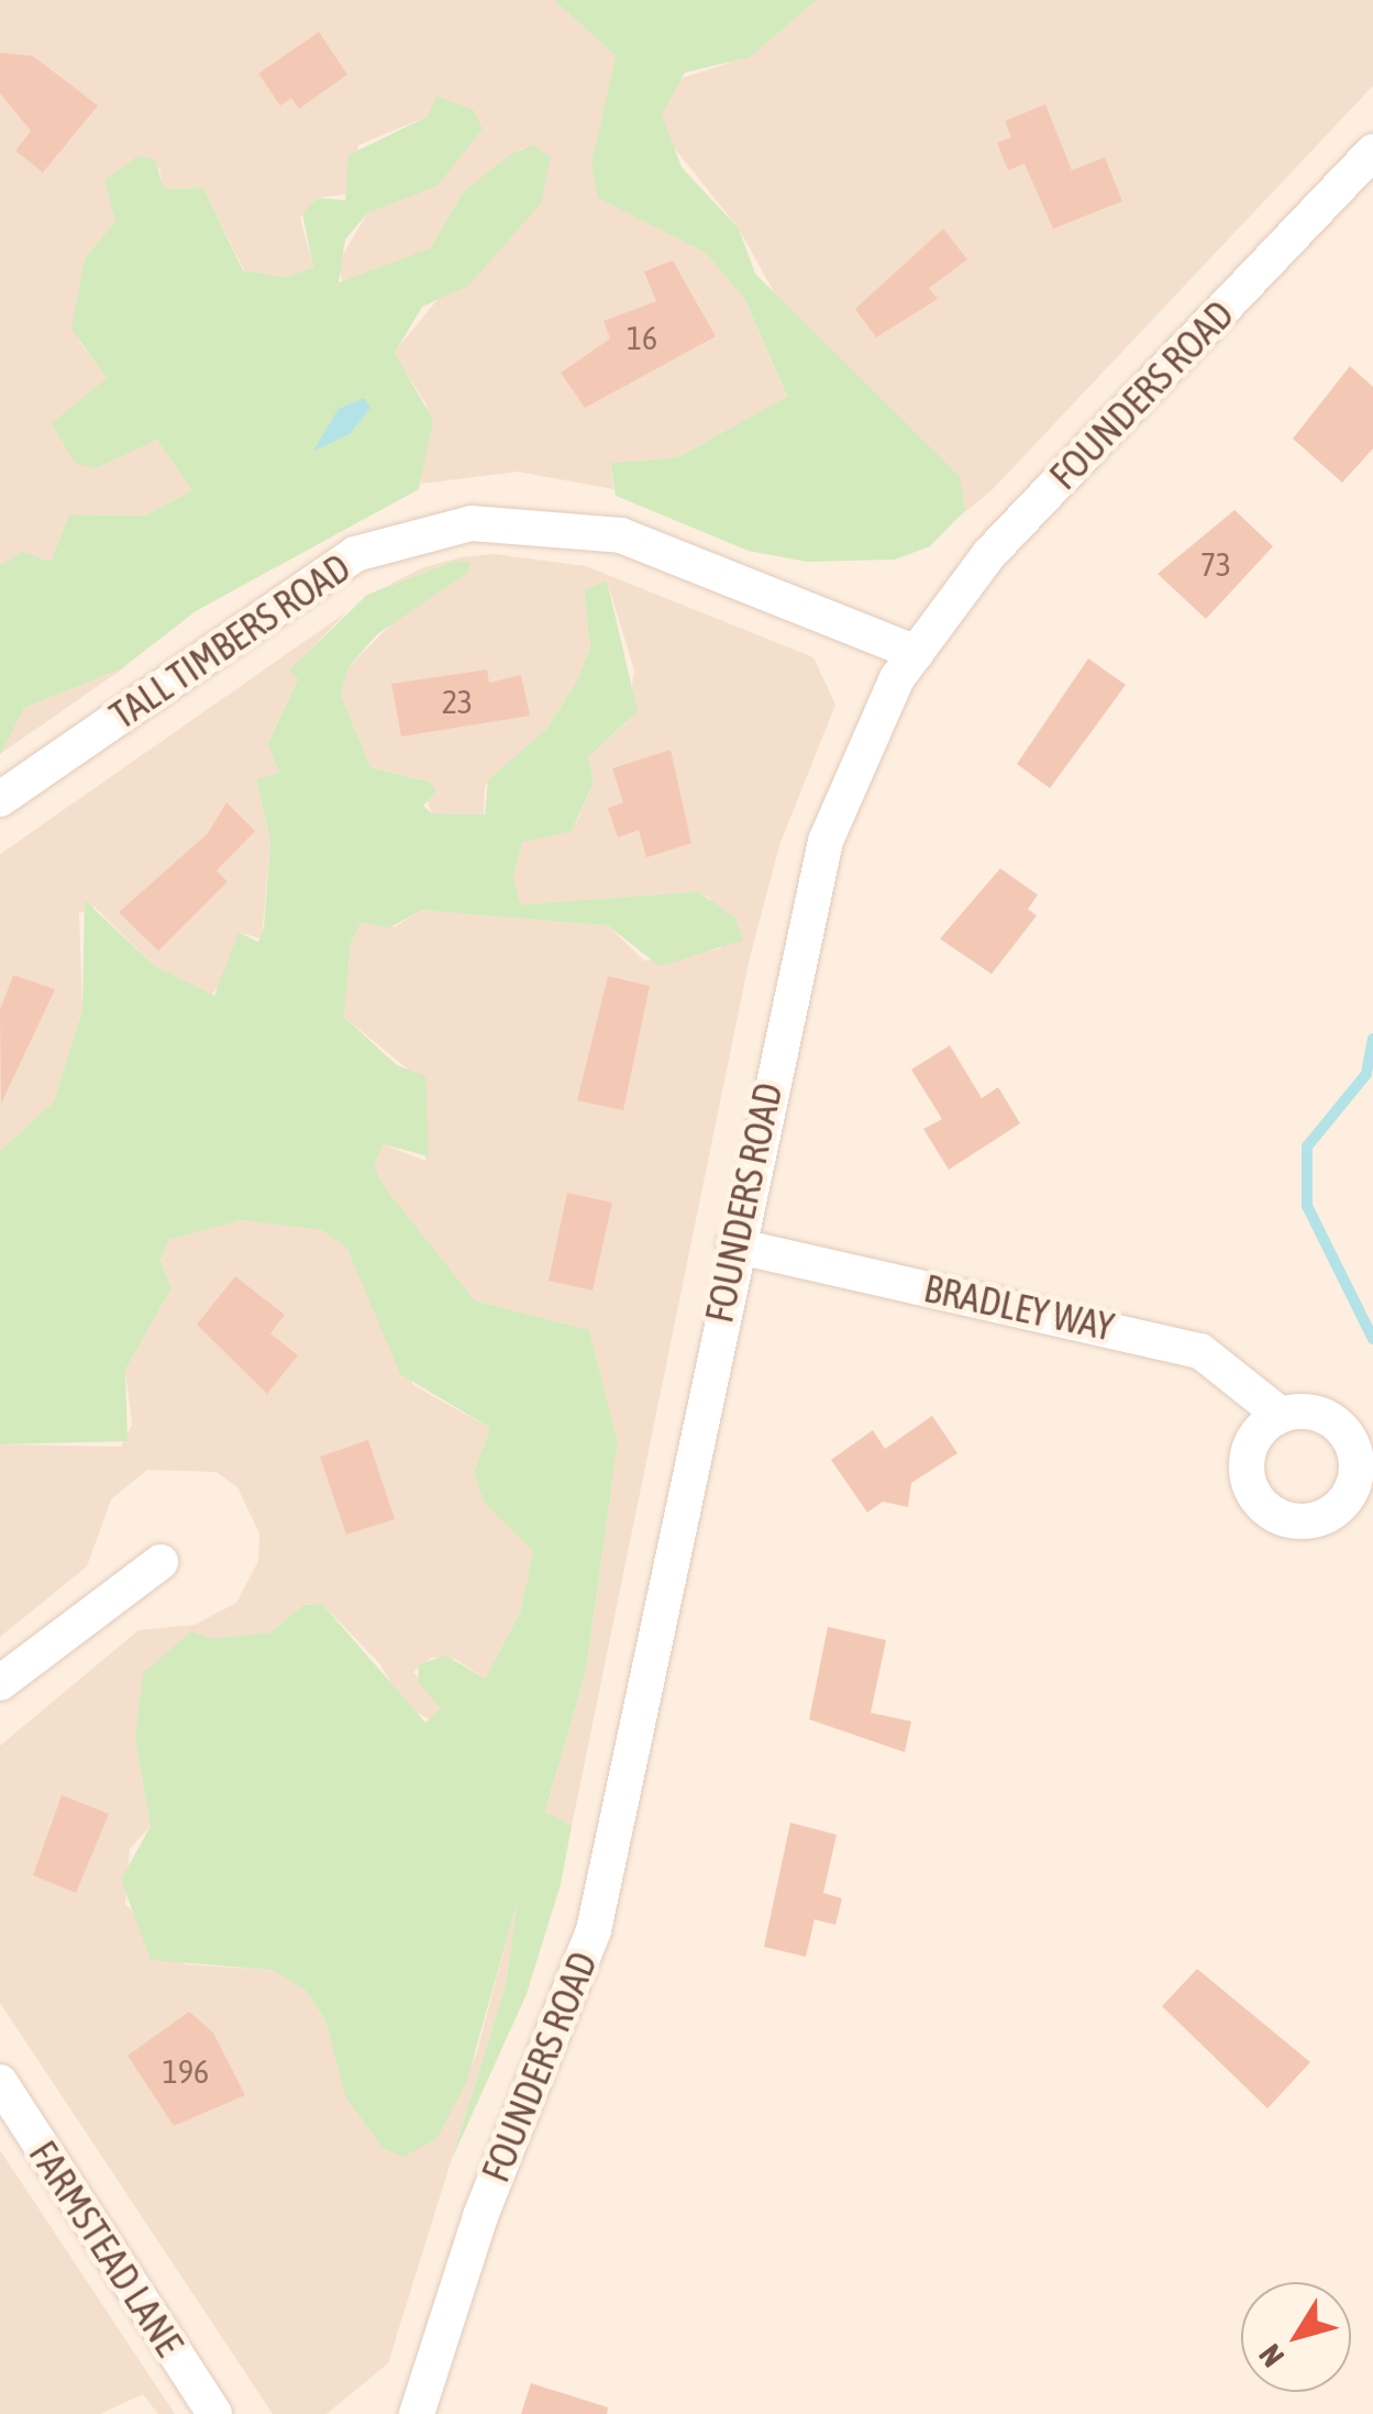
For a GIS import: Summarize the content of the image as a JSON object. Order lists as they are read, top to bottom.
{
  "streets": {
    "street": [
      "FOUNDERS ROAD",
      "TALL TIMBERS ROAD",
      "BRADLEY WAY",
      "FARMSTEAD LANE"
    ]
  },
  "crossings": [
    ["FOUNDERS ROAD", "TALL TIMBERS ROAD"],
    ["FOUNDERS ROAD", "BRADLEY WAY"]
  ],
  "house_numbers": [
    "16",
    "73",
    "23",
    "196"
  ],
  "north": "bottom left"
}
